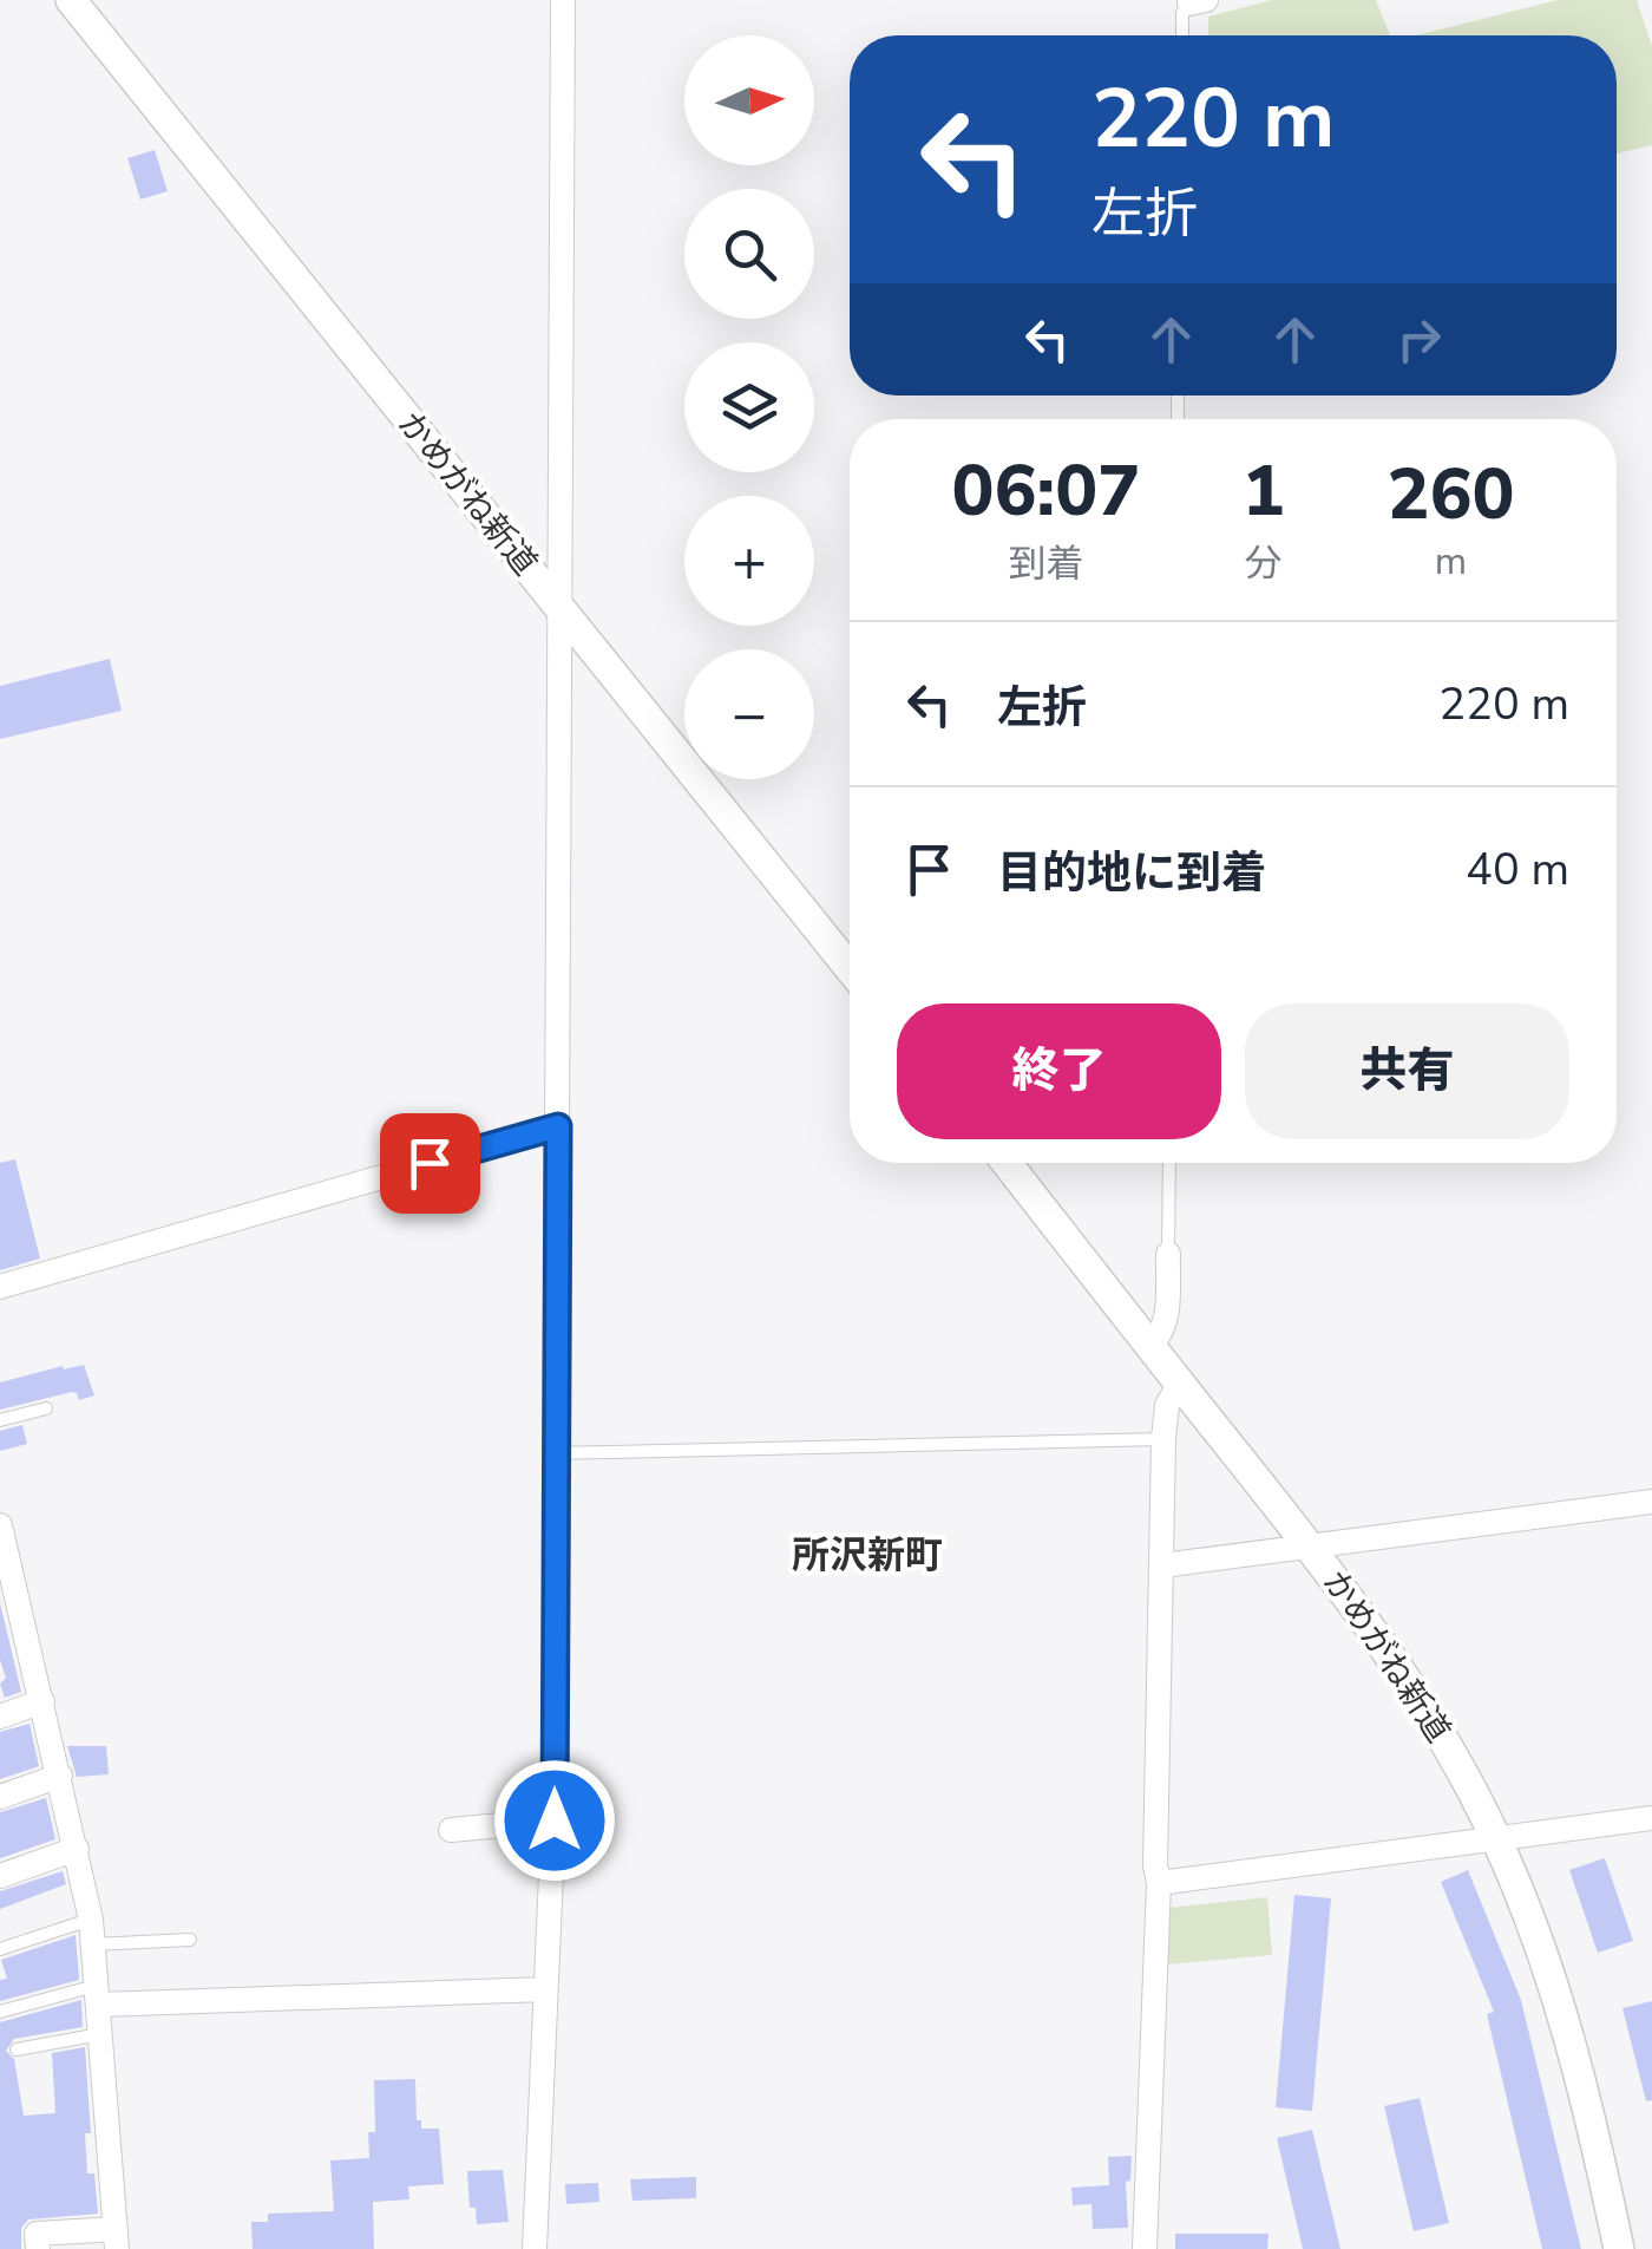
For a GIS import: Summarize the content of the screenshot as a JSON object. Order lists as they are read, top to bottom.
{
  "streets": {
    "street": ["かめがね新道"]
  },
  "districts": ["所沢新町"],
  "north": "right",
  "page": {
    "map_buttons": ["+", "−"],
    "turn": ["220 m", "左折"],
    "eta": [
      "06:07",
      "到着",
      "1",
      "分",
      "260",
      "m"
    ],
    "list": [
      {
        "name": "左折",
        "value": "220 m"
      },
      {
        "name": "目的地に到着",
        "value": "40 m"
      }
    ],
    "buttons": ["終了", "共有"]
  }
}
